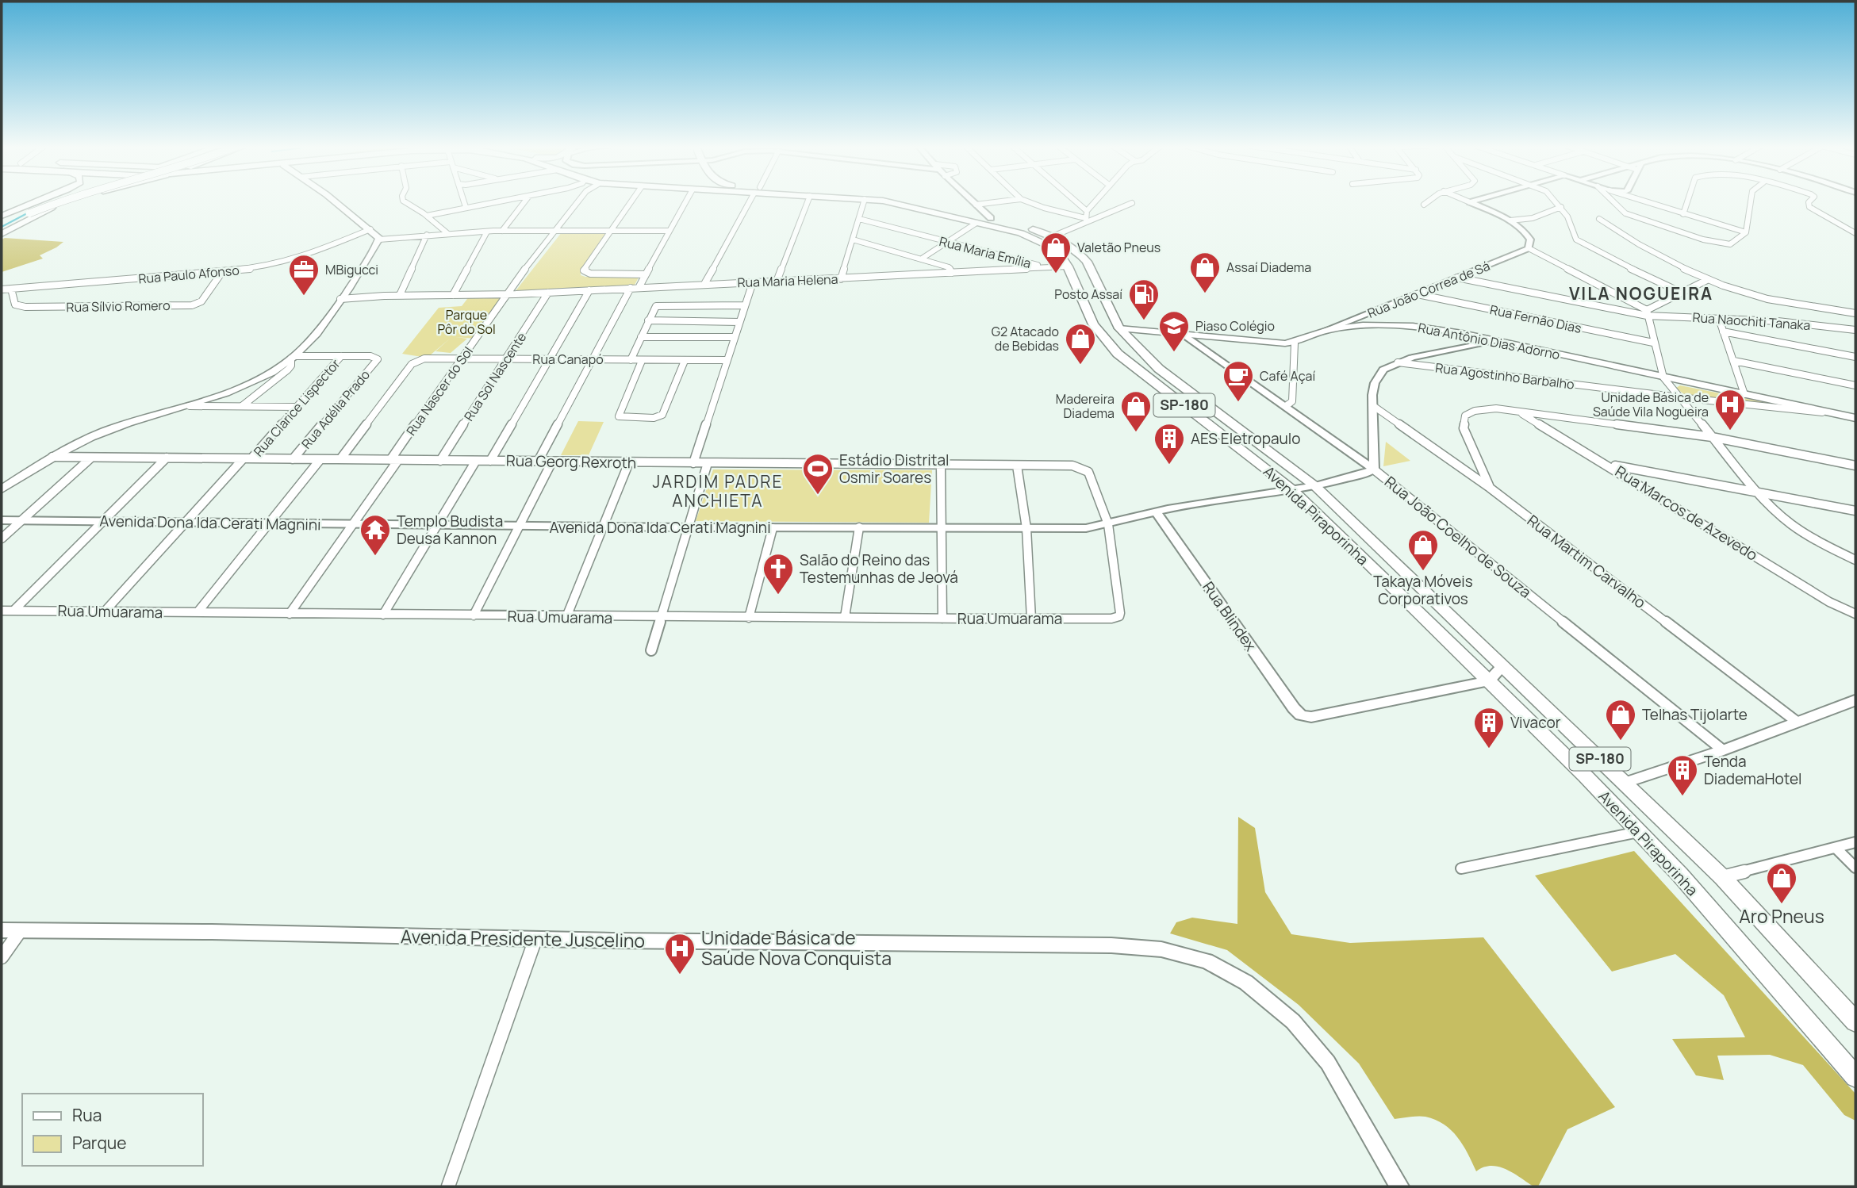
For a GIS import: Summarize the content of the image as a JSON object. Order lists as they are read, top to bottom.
{
  "streets": {
    "main road": ["Rua Antônio Dias Adorno", "SP-180", "Avenida Piraporinha"],
    "street": [
      "Rua Maria Emília",
      "Rua Paulo Afonso",
      "Rua Maria Helena",
      "Rua João Correa de Sá",
      "Rua Sílvio Romero",
      "Rua Fernão Dias",
      "Rua Naochiti Tanaka",
      "Rua Canapó",
      "Rua Agostinho Barbalho",
      "Rua Sol Nascente",
      "Rua Nascer do Sol",
      "Rua Clarice Lispector",
      "Rua Adélia Prado",
      "Rua Georg Rexroth",
      "Rua Marcos de Azevedo",
      "Avenida Dona Ida Cerati Magnini",
      "Rua João Coelho de Souza",
      "Rua Martim Carvalho",
      "Rua Umuarama",
      "Rua Blindex",
      "Avenida Presidente Juscelino"
    ]
  },
  "crossings": [
    ["Rua Maria Emília", "Rua Maria Helena"],
    ["Rua Paulo Afonso", "Rua Sílvio Romero"],
    ["Rua Maria Helena", "Rua Sol Nascente"],
    ["Rua Maria Helena", "Rua Nascer do Sol"],
    ["Rua Maria Helena", "Avenida Piraporinha"],
    ["Rua João Correa de Sá", "Rua Fernão Dias"],
    ["Rua João Correa de Sá", "Rua Naochiti Tanaka"],
    ["Rua João Correa de Sá", "Rua Antônio Dias Adorno"],
    ["Rua Antônio Dias Adorno", "Rua Agostinho Barbalho"],
    ["Rua Antônio Dias Adorno", "Avenida Piraporinha"],
    ["Rua Antônio Dias Adorno", "Rua João Coelho de Souza"],
    ["Rua Canapó", "Rua Sol Nascente"],
    ["Rua Canapó", "Rua Nascer do Sol"],
    ["Rua Canapó", "Rua Georg Rexroth"],
    ["Rua Sol Nascente", "Rua Georg Rexroth"],
    ["Rua Nascer do Sol", "Rua Georg Rexroth"],
    ["Rua Nascer do Sol", "Avenida Dona Ida Cerati Magnini"],
    ["Rua Nascer do Sol", "Rua Umuarama"],
    ["Rua Clarice Lispector", "Rua Adélia Prado"],
    ["Rua Clarice Lispector", "Rua Georg Rexroth"],
    ["Rua Clarice Lispector", "Avenida Dona Ida Cerati Magnini"],
    ["Rua Clarice Lispector", "Rua Umuarama"],
    ["Rua Adélia Prado", "Rua Georg Rexroth"],
    ["Rua Georg Rexroth", "Avenida Dona Ida Cerati Magnini"],
    ["Rua Georg Rexroth", "Rua Umuarama"],
    ["Avenida Piraporinha", "Avenida Dona Ida Cerati Magnini"],
    ["Avenida Piraporinha", "Rua Blindex"],
    ["Avenida Dona Ida Cerati Magnini", "Rua João Coelho de Souza"],
    ["Avenida Dona Ida Cerati Magnini", "Rua Umuarama"],
    ["Avenida Dona Ida Cerati Magnini", "Rua Blindex"]
  ],
  "districts": ["VILA NOGUEIRA", "JARDIM PADRE ANCHIETA"],
  "parks": ["Parque Pôr do Sol"],
  "places": {
    "shop": [
      "Valetão Pneus",
      "Assaí Diadema",
      "G2 Atacado de Bebidas",
      "Madereira Diadema",
      "Takaya Móveis Corporativos",
      "Telhas Tijolarte",
      "Aro Pneus"
    ],
    "office": ["MBigucci"],
    "fuel station": ["Posto Assaí"],
    "school or university": ["Piaso Colégio"],
    "cafe": ["Café Açaí"],
    "hospital": ["Unidade Básica de Saúde Vila Nogueira", "Unidade Básica de Saúde Nova Conquista"],
    "building": ["AES Eletropaulo", "Vivacor", "Tenda DiademaHotel"],
    "sports": ["Estádio Distrital Osmir Soares"],
    "temple": ["Templo Budista Deusa Kannon"],
    "church": ["Salão do Reino das Testemunhas de Jeová"]
  },
  "legend": ["Rua", "Parque"]
}
